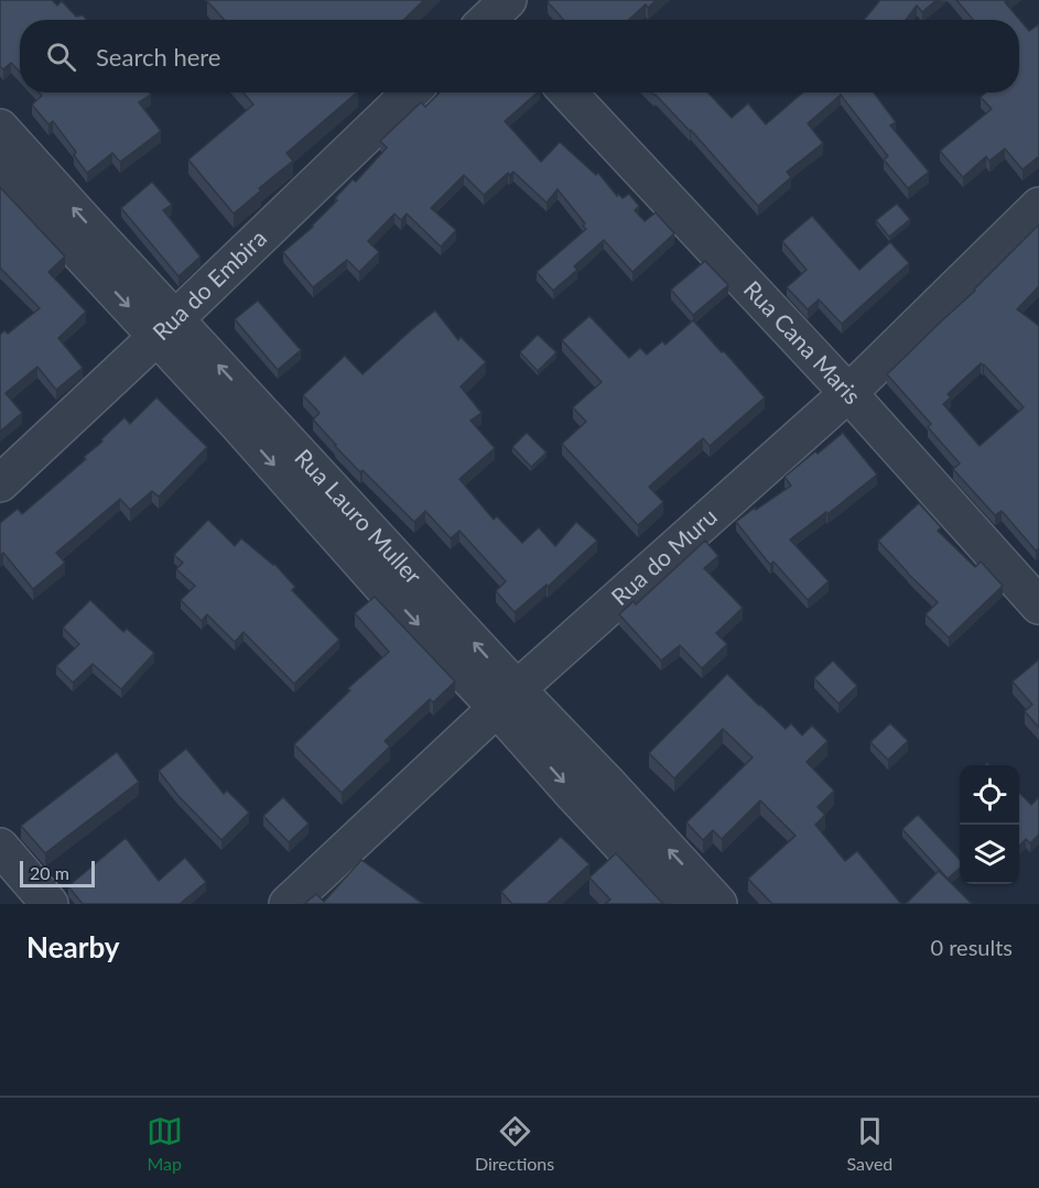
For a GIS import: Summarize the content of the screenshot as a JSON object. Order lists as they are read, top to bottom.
{
  "streets": {
    "street": [
      "Rua do Embira",
      "Rua Cana Maris",
      "Rua Lauro Muller",
      "Rua do Muru"
    ]
  },
  "crossings": [
    ["Rua do Embira", "Rua Lauro Muller"],
    ["Rua Cana Maris", "Rua do Muru"],
    ["Rua Lauro Muller", "Rua do Muru"]
  ],
  "scale_bar": "20 m",
  "page": {
    "search": "Search here",
    "scale": "20 m",
    "heading": ["Nearby", "0 results"],
    "nav": ["Map", "Directions", "Saved"]
  }
}
